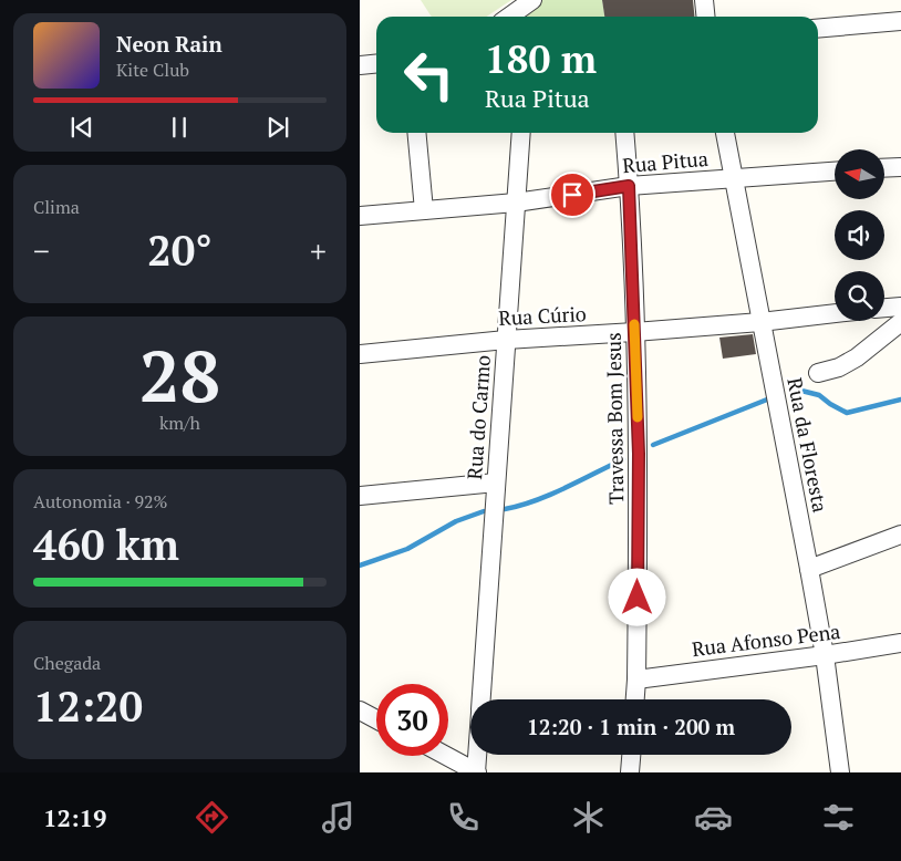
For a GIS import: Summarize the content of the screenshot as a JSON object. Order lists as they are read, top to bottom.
{
  "streets": {
    "street": [
      "Rua Pitua",
      "Rua Cúrio",
      "Rua do Carmo",
      "Travessa Bom Jesus",
      "Rua da Floresta",
      "Rua Afonso Pena"
    ]
  },
  "crossings": [
    ["Rua Pitua", "Rua do Carmo"],
    ["Rua Pitua", "Travessa Bom Jesus"],
    ["Rua Pitua", "Rua da Floresta"],
    ["Rua Cúrio", "Rua do Carmo"],
    ["Rua Cúrio", "Travessa Bom Jesus"],
    ["Rua Cúrio", "Rua da Floresta"],
    ["Travessa Bom Jesus", "Rua Afonso Pena"],
    ["Rua da Floresta", "Rua Afonso Pena"]
  ],
  "north": "left",
  "page": {
    "turn": ["180 m", "Rua Pitua"],
    "song": ["Neon Rain", "Kite Club"],
    "tile": [
      "Clima",
      ["28", "km/h"],
      ["Autonomia · 92%", "460 km"],
      ["Chegada", "12:20"]
    ],
    "heat": ["−", "20°", "+"],
    "limit": "30",
    "trip": "12:20 · 1 min · 200 m",
    "tabs": "12:19"
  }
}
